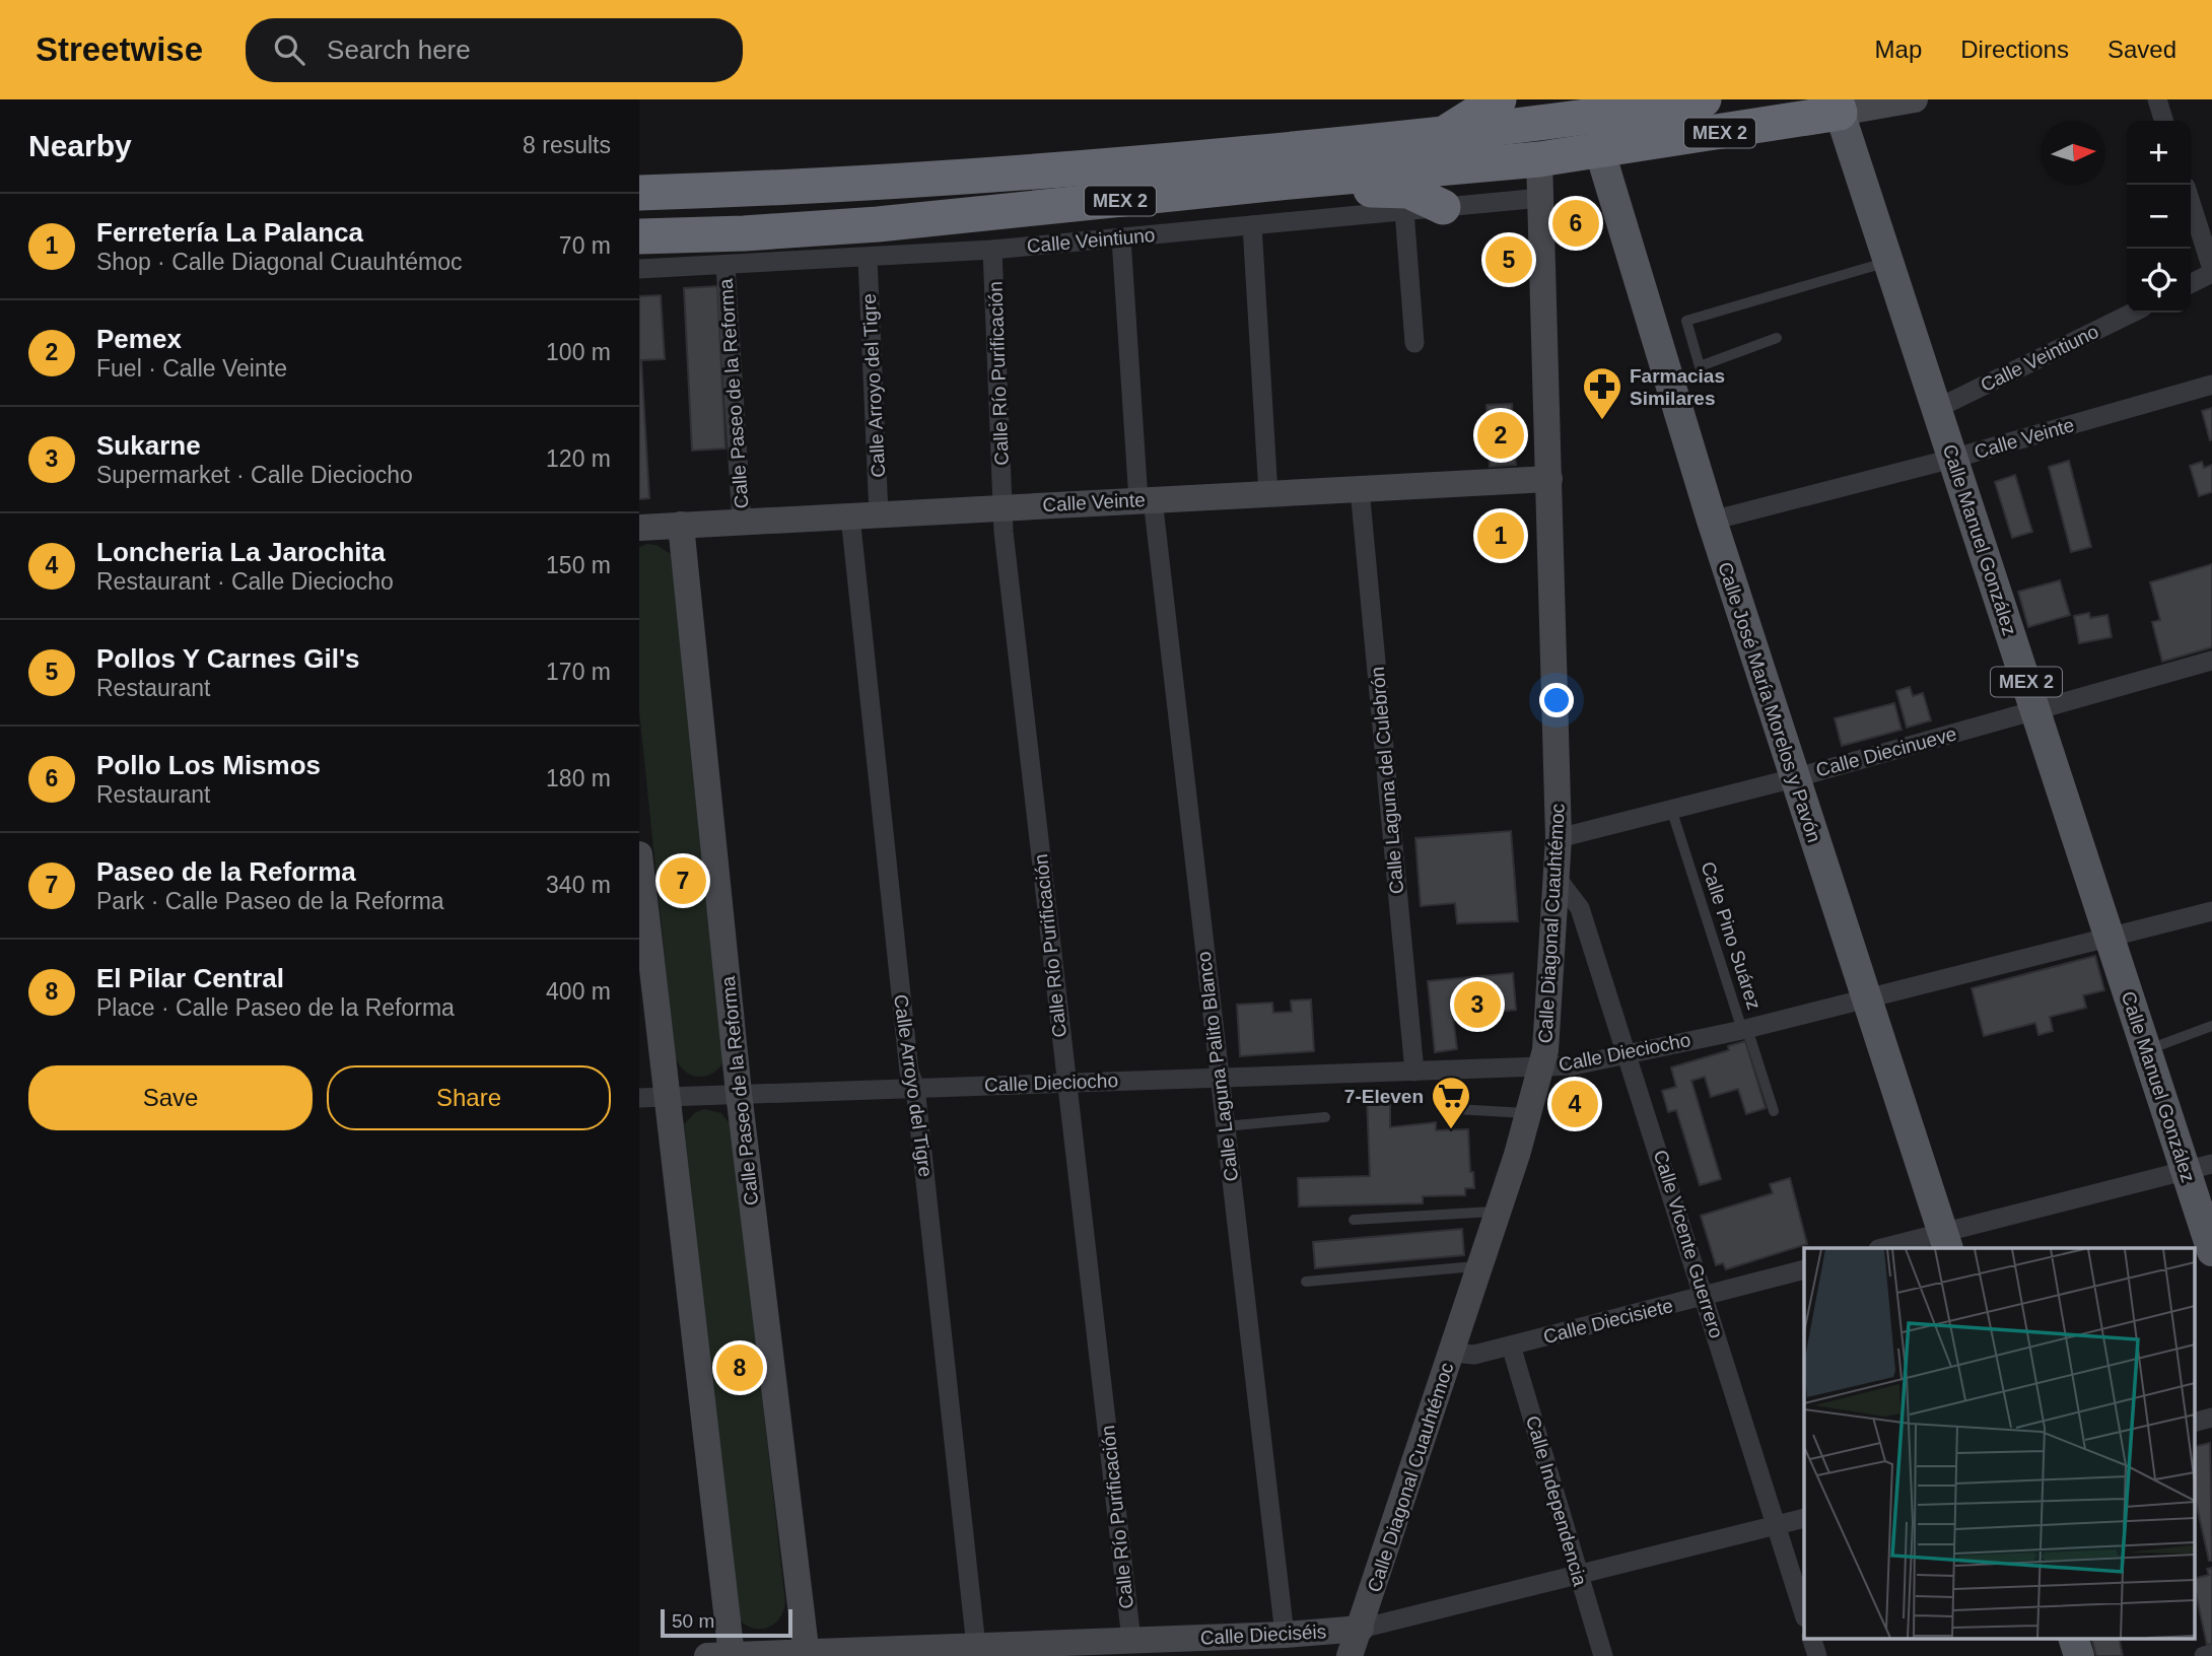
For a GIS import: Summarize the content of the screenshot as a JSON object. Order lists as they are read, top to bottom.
{
  "streets": {
    "highway": ["MEX 2"],
    "main road": ["Calle Manuel González", "Calle José María Morelos y Pavón"],
    "street": [
      "Calle Veintiuno",
      "Calle Río Purificación",
      "Calle Arroyo del Tigre",
      "Calle Paseo de la Reforma",
      "Calle Veinte",
      "Calle Diecinueve",
      "Calle Laguna del Culebrón",
      "Calle Diagonal Cuauhtémoc",
      "Calle Dieciocho",
      "Calle Laguna Palito Blanco",
      "Calle Vicente Guerrero",
      "Calle Diecisiete",
      "Calle Independencia",
      "Calle Dieciséis"
    ],
    "lane": ["Calle Pino Suárez"]
  },
  "crossings": [
    ["MEX 2", "Calle Manuel González"],
    ["MEX 2", "Calle José María Morelos y Pavón"],
    ["MEX 2", "Calle Diagonal Cuauhtémoc"],
    ["Calle Veintiuno", "Calle Río Purificación"],
    ["Calle Veintiuno", "Calle Arroyo del Tigre"],
    ["Calle Veintiuno", "Calle Paseo de la Reforma"],
    ["Calle Veintiuno", "Calle Manuel González"],
    ["Calle Veintiuno", "Calle Diagonal Cuauhtémoc"],
    ["Calle Veintiuno", "Calle Laguna Palito Blanco"],
    ["Calle Río Purificación", "Calle Veinte"],
    ["Calle Río Purificación", "Calle Dieciocho"],
    ["Calle Río Purificación", "Calle Dieciséis"],
    ["Calle Arroyo del Tigre", "Calle Veinte"],
    ["Calle Arroyo del Tigre", "Calle Dieciocho"],
    ["Calle Arroyo del Tigre", "Calle Dieciséis"],
    ["Calle Paseo de la Reforma", "Calle Veinte"],
    ["Calle Paseo de la Reforma", "Calle Dieciocho"],
    ["Calle Paseo de la Reforma", "Calle Dieciséis"],
    ["Calle Veinte", "Calle Manuel González"],
    ["Calle Veinte", "Calle José María Morelos y Pavón"],
    ["Calle Veinte", "Calle Laguna del Culebrón"],
    ["Calle Veinte", "Calle Diagonal Cuauhtémoc"],
    ["Calle Veinte", "Calle Laguna Palito Blanco"],
    ["Calle Manuel González", "Calle Diecinueve"],
    ["Calle Manuel González", "Calle Dieciocho"],
    ["Calle José María Morelos y Pavón", "Calle Diecinueve"],
    ["Calle José María Morelos y Pavón", "Calle Dieciocho"],
    ["Calle Diecinueve", "Calle Diagonal Cuauhtémoc"],
    ["Calle Diecinueve", "Calle Pino Suárez"],
    ["Calle Laguna del Culebrón", "Calle Dieciocho"],
    ["Calle Diagonal Cuauhtémoc", "Calle Dieciocho"],
    ["Calle Diagonal Cuauhtémoc", "Calle Vicente Guerrero"],
    ["Calle Diagonal Cuauhtémoc", "Calle Diecisiete"],
    ["Calle Diagonal Cuauhtémoc", "Calle Dieciséis"],
    ["Calle Pino Suárez", "Calle Dieciocho"],
    ["Calle Dieciocho", "Calle Laguna Palito Blanco"],
    ["Calle Dieciocho", "Calle Vicente Guerrero"],
    ["Calle Laguna Palito Blanco", "Calle Dieciséis"],
    ["Calle Vicente Guerrero", "Calle Diecisiete"],
    ["Calle Vicente Guerrero", "Calle Dieciséis"],
    ["Calle Diecisiete", "Calle Independencia"],
    ["Calle Independencia", "Calle Dieciséis"]
  ],
  "places": {
    "pharmacy": ["Farmacias Similares"],
    "supermarket": ["7-Eleven"]
  },
  "scale_bar": "50 m",
  "north": "right",
  "page": {
    "header": "Streetwise",
    "search": "Search here",
    "nav": ["Map", "Directions", "Saved"],
    "heading": ["Nearby", "8 results"],
    "map_buttons": ["+", "−"],
    "list": [
      {
        "mark": "1",
        "name": "Ferretería La Palanca",
        "note": "Shop · Calle Diagonal Cuauhtémoc",
        "value": "70 m"
      },
      {
        "mark": "2",
        "name": "Pemex",
        "note": "Fuel · Calle Veinte",
        "value": "100 m"
      },
      {
        "mark": "3",
        "name": "Sukarne",
        "note": "Supermarket · Calle Dieciocho",
        "value": "120 m"
      },
      {
        "mark": "4",
        "name": "Loncheria La Jarochita",
        "note": "Restaurant · Calle Dieciocho",
        "value": "150 m"
      },
      {
        "mark": "5",
        "name": "Pollos Y Carnes Gil's",
        "note": "Restaurant",
        "value": "170 m"
      },
      {
        "mark": "6",
        "name": "Pollo Los Mismos",
        "note": "Restaurant",
        "value": "180 m"
      },
      {
        "mark": "7",
        "name": "Paseo de la Reforma",
        "note": "Park · Calle Paseo de la Reforma",
        "value": "340 m"
      },
      {
        "mark": "8",
        "name": "El Pilar Central",
        "note": "Place · Calle Paseo de la Reforma",
        "value": "400 m"
      }
    ],
    "pins": [
      "6",
      "5",
      "2",
      "1",
      "7",
      "3",
      "4",
      "8"
    ],
    "buttons": ["Save", "Share"],
    "scale": "50 m"
  }
}
